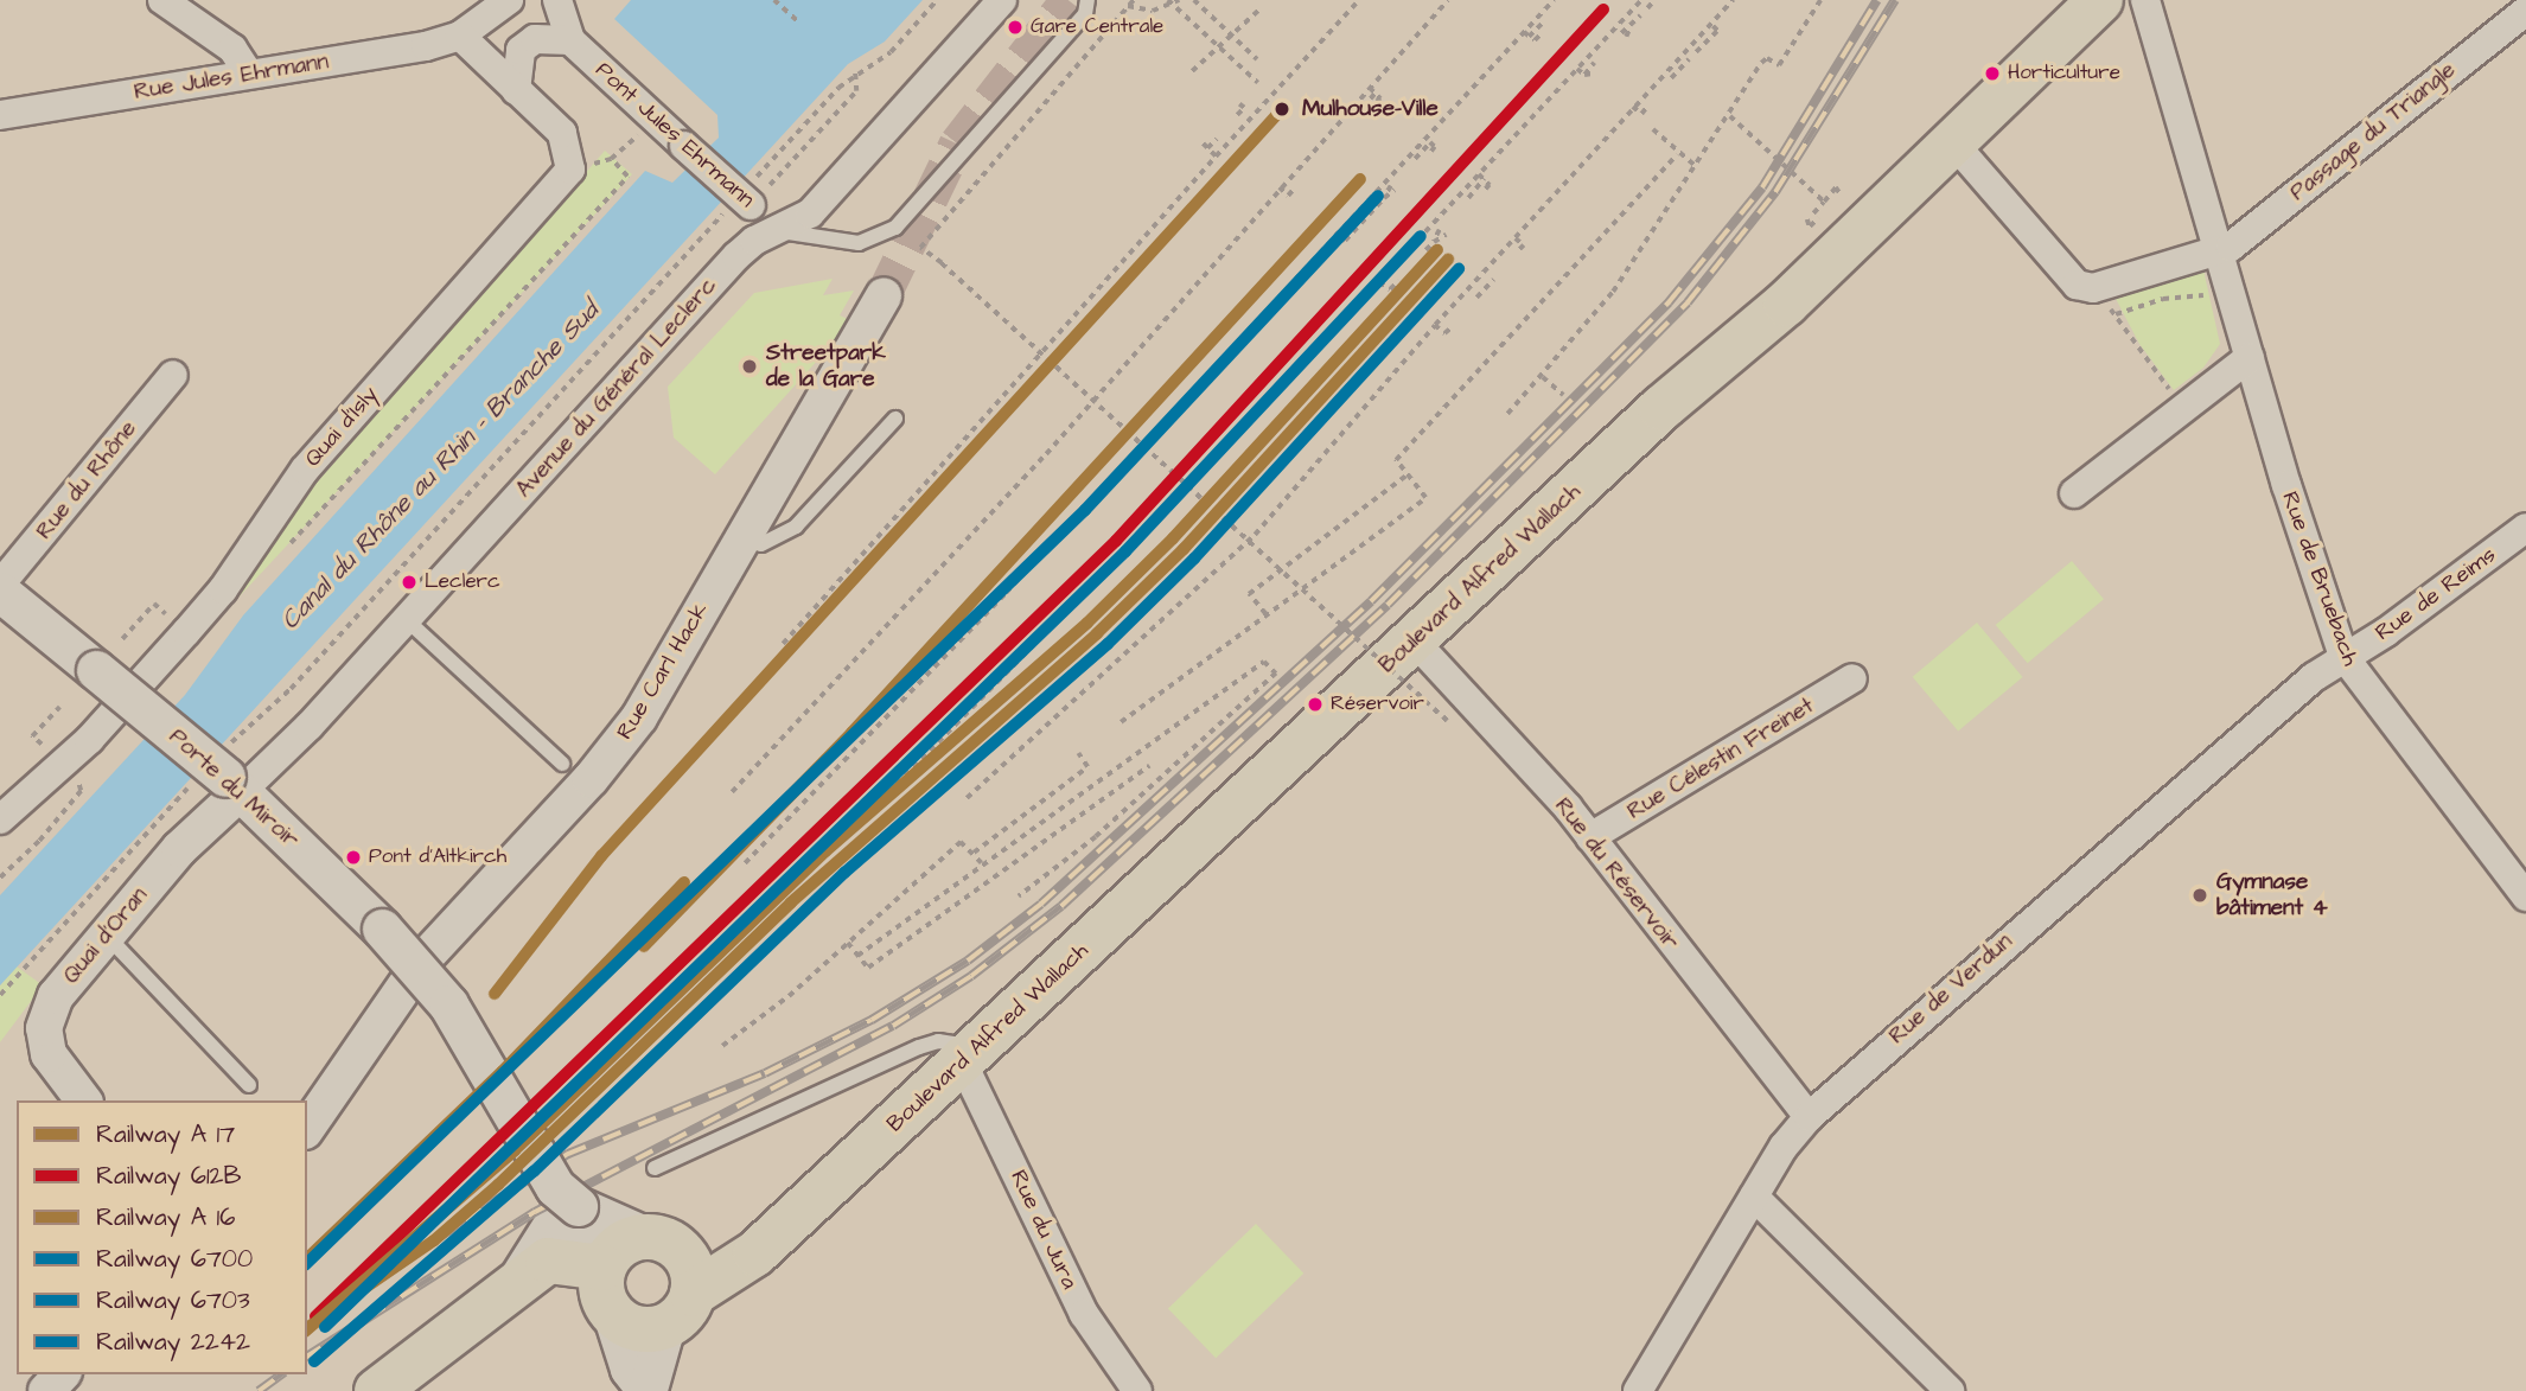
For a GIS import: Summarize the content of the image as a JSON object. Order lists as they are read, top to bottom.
{
  "streets": {
    "main road": ["Boulevard Alfred Wallach", "Porte du Miroir"],
    "street": [
      "Rue Jules Ehrmann",
      "Passage du Triangle",
      "Pont Jules Ehrmann",
      "Avenue du Général Leclerc",
      "Quai d'Isly",
      "Rue du Rhône",
      "Rue de Bruebach",
      "Rue de Reims",
      "Rue Carl Hack",
      "Rue Célestin Freinet",
      "Rue du Réservoir",
      "Quai d'Oran",
      "Rue de Verdun",
      "Rue du Jura"
    ]
  },
  "crossings": [
    ["Rue Jules Ehrmann", "Quai d'Isly"],
    ["Passage du Triangle", "Rue de Bruebach"],
    ["Pont Jules Ehrmann", "Avenue du Général Leclerc"],
    ["Avenue du Général Leclerc", "Porte du Miroir"],
    ["Avenue du Général Leclerc", "Quai d'Oran"],
    ["Boulevard Alfred Wallach", "Rue du Réservoir"],
    ["Boulevard Alfred Wallach", "Rue du Jura"],
    ["Rue de Bruebach", "Rue de Reims"],
    ["Rue de Bruebach", "Rue de Verdun"],
    ["Rue de Reims", "Rue de Verdun"],
    ["Rue Célestin Freinet", "Rue du Réservoir"],
    ["Porte du Miroir", "Quai d'Oran"],
    ["Rue du Réservoir", "Rue de Verdun"]
  ],
  "water": ["Canal du Rhône au Rhin - Branche Sud"],
  "places": [
    "Gare Centrale",
    "Horticulture",
    "Mulhouse-Ville",
    "Streetpark de la Gare",
    "Leclerc",
    "Réservoir",
    "Pont d'Altkirch",
    "Gymnase bâtiment 4"
  ],
  "lines": [
    "rail line 612B",
    "rail line 2242",
    "rail line 6703",
    "rail line 6700"
  ],
  "legend": [
    "Railway A 17",
    "Railway 612B",
    "Railway A 16",
    "Railway 6700",
    "Railway 6703",
    "Railway 2242"
  ]
}
